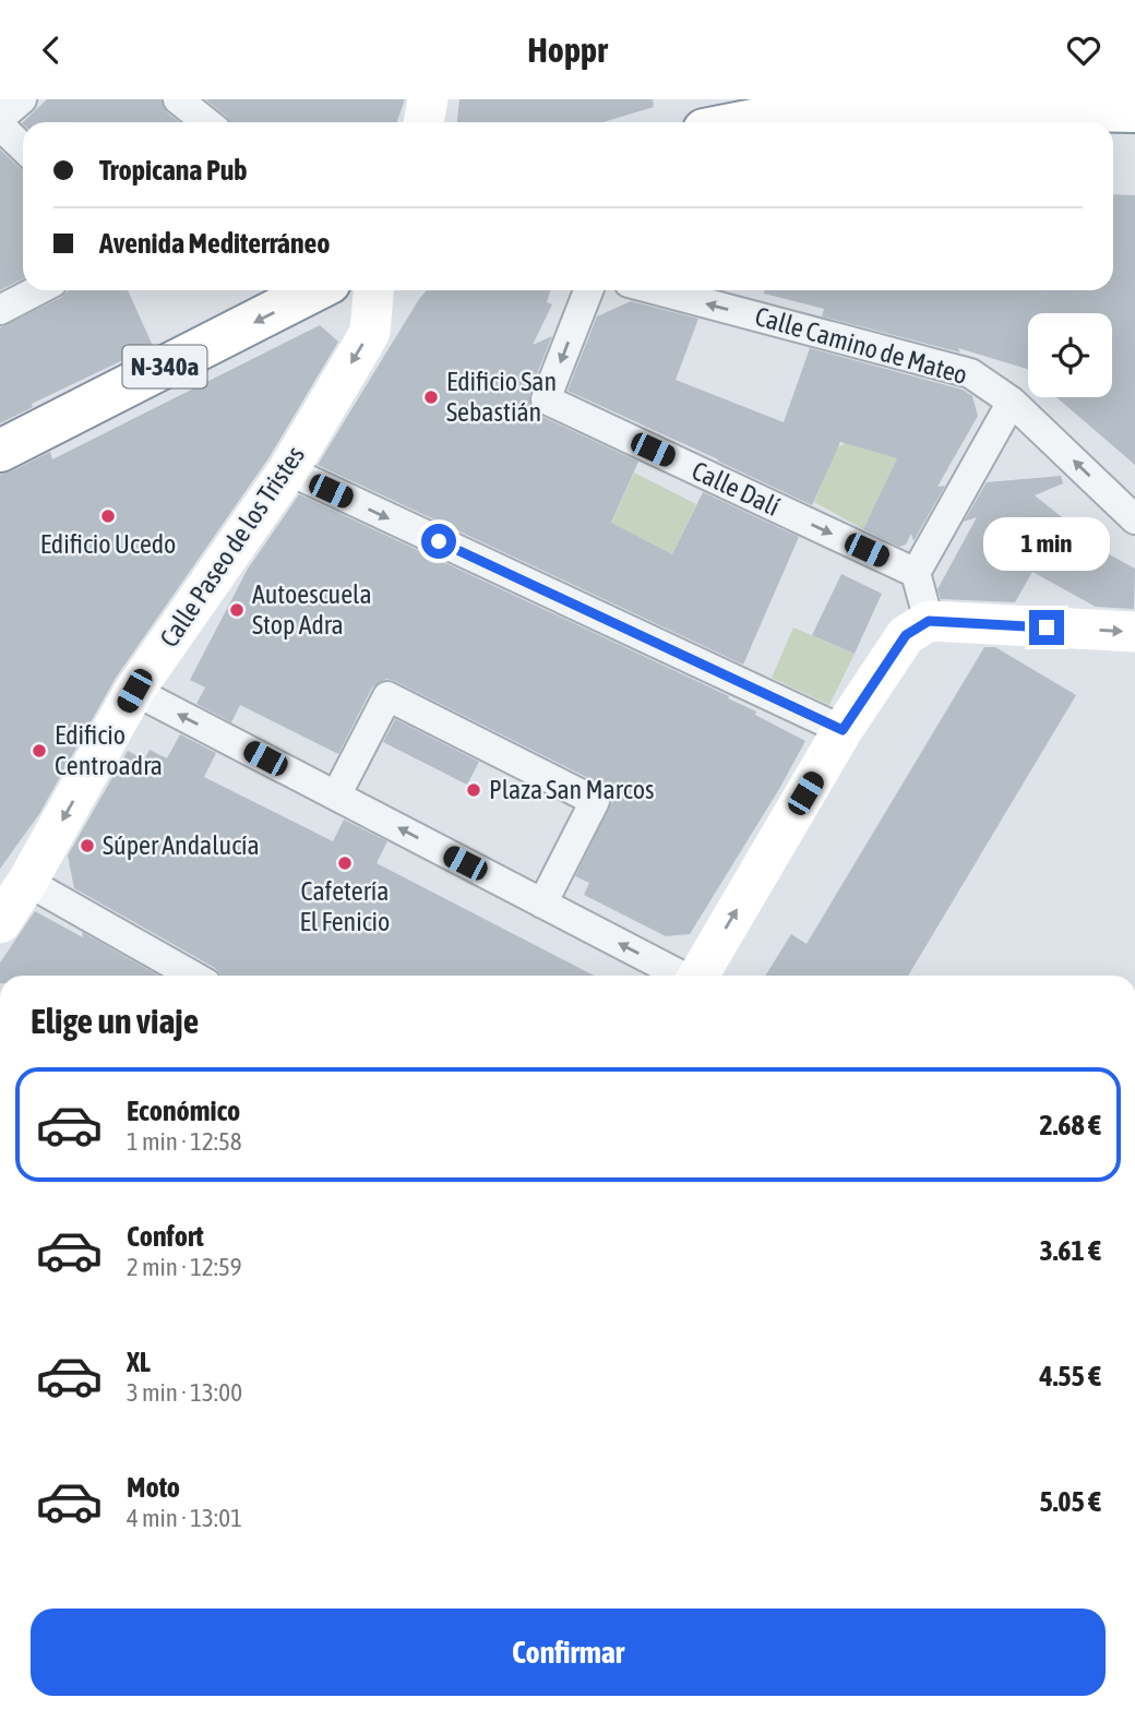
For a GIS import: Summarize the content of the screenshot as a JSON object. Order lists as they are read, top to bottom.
{
  "streets": {
    "highway": ["N-340a"],
    "street": ["Calle Camino de Mateo", "Calle Dalí", "Calle Paseo de los Tristes"]
  },
  "one_way": ["Calle Camino de Mateo", "Calle Paseo de los Tristes"],
  "places": [
    "Edificio San Sebastián",
    "Edificio Ucedo",
    "Autoescuela Stop Adra",
    "Edificio Centroadra",
    "Plaza San Marcos",
    "Súper Andalucía",
    "Cafetería El Fenicio"
  ],
  "page": {
    "header": "Hoppr",
    "banner": ["Tropicana Pub", "Avenida Mediterráneo"],
    "bubble": "1 min",
    "heading": "Elige un viaje",
    "list": [
      {
        "name": "Económico",
        "note": "1 min · 12:58",
        "value": "2.68 €"
      },
      {
        "name": "Confort",
        "note": "2 min · 12:59",
        "value": "3.61 €"
      },
      {
        "name": "XL",
        "note": "3 min · 13:00",
        "value": "4.55 €"
      },
      {
        "name": "Moto",
        "note": "4 min · 13:01",
        "value": "5.05 €"
      }
    ],
    "buttons": "Confirmar"
  }
}
